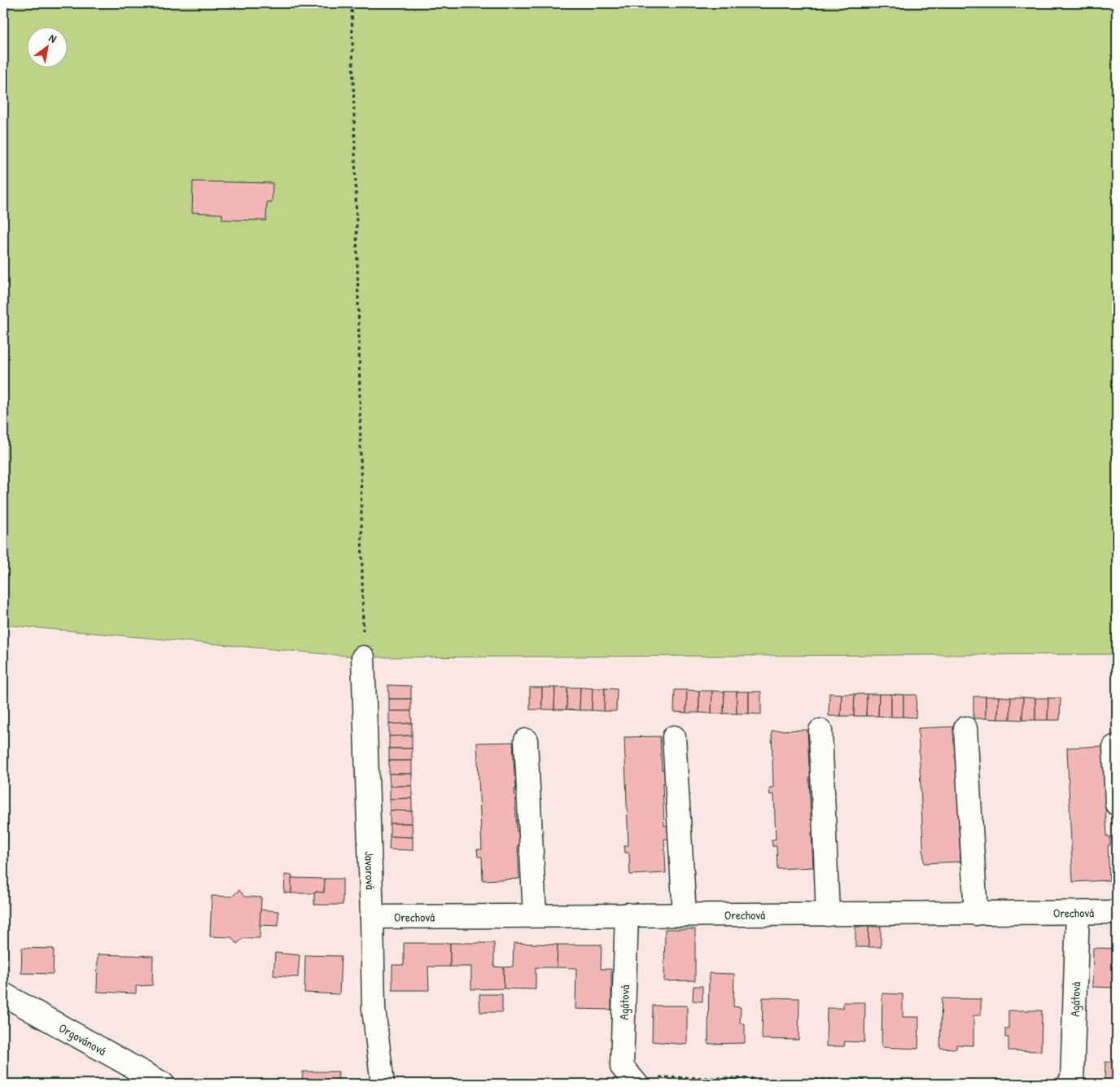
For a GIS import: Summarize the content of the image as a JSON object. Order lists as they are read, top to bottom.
{
  "streets": {
    "street": [
      "Javorová",
      "Orechová",
      "Agátová",
      "Orgovánová"
    ]
  },
  "crossings": [
    ["Javorová", "Orechová"],
    ["Orechová", "Agátová"]
  ],
  "north": "top right"
}
